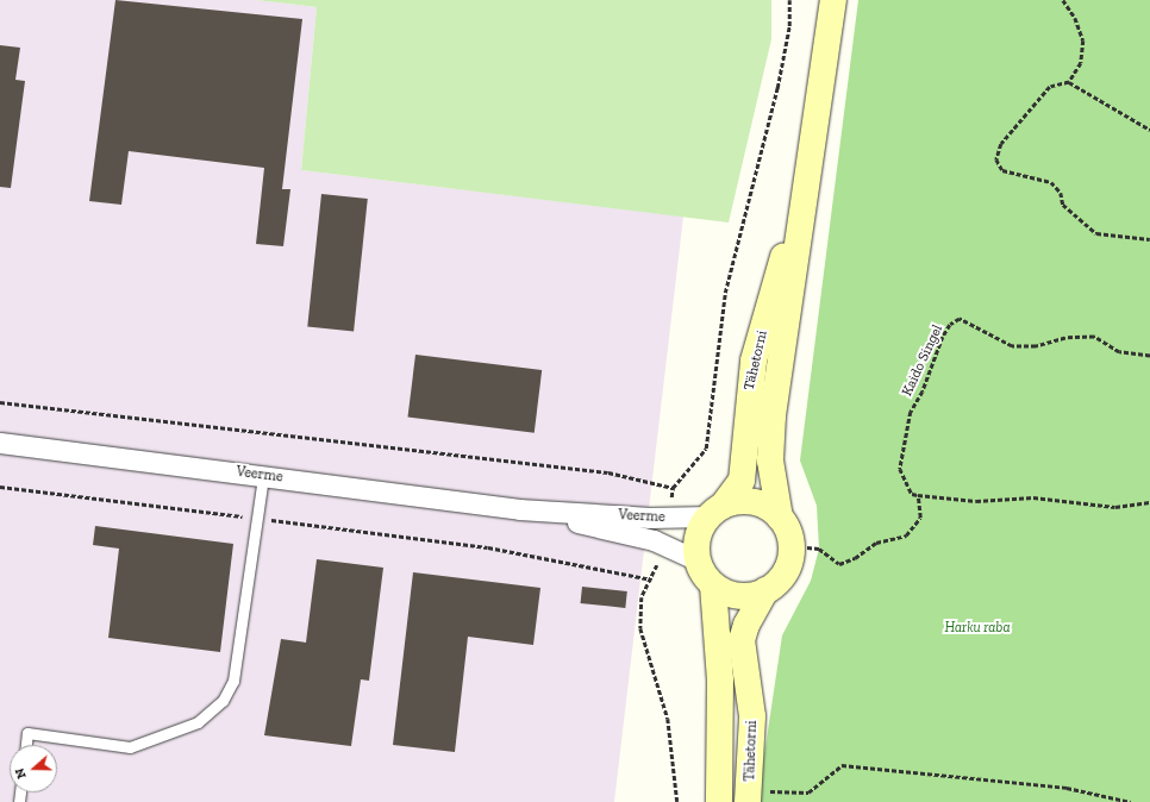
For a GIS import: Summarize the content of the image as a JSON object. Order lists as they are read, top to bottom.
{
  "streets": {
    "street": ["Tähetorni", "Veerme"],
    "path": ["Kaido Singel"]
  },
  "crossings": [
    ["Tähetorni", "Veerme"]
  ],
  "parks": ["Harku raba"],
  "north": "left"
}
